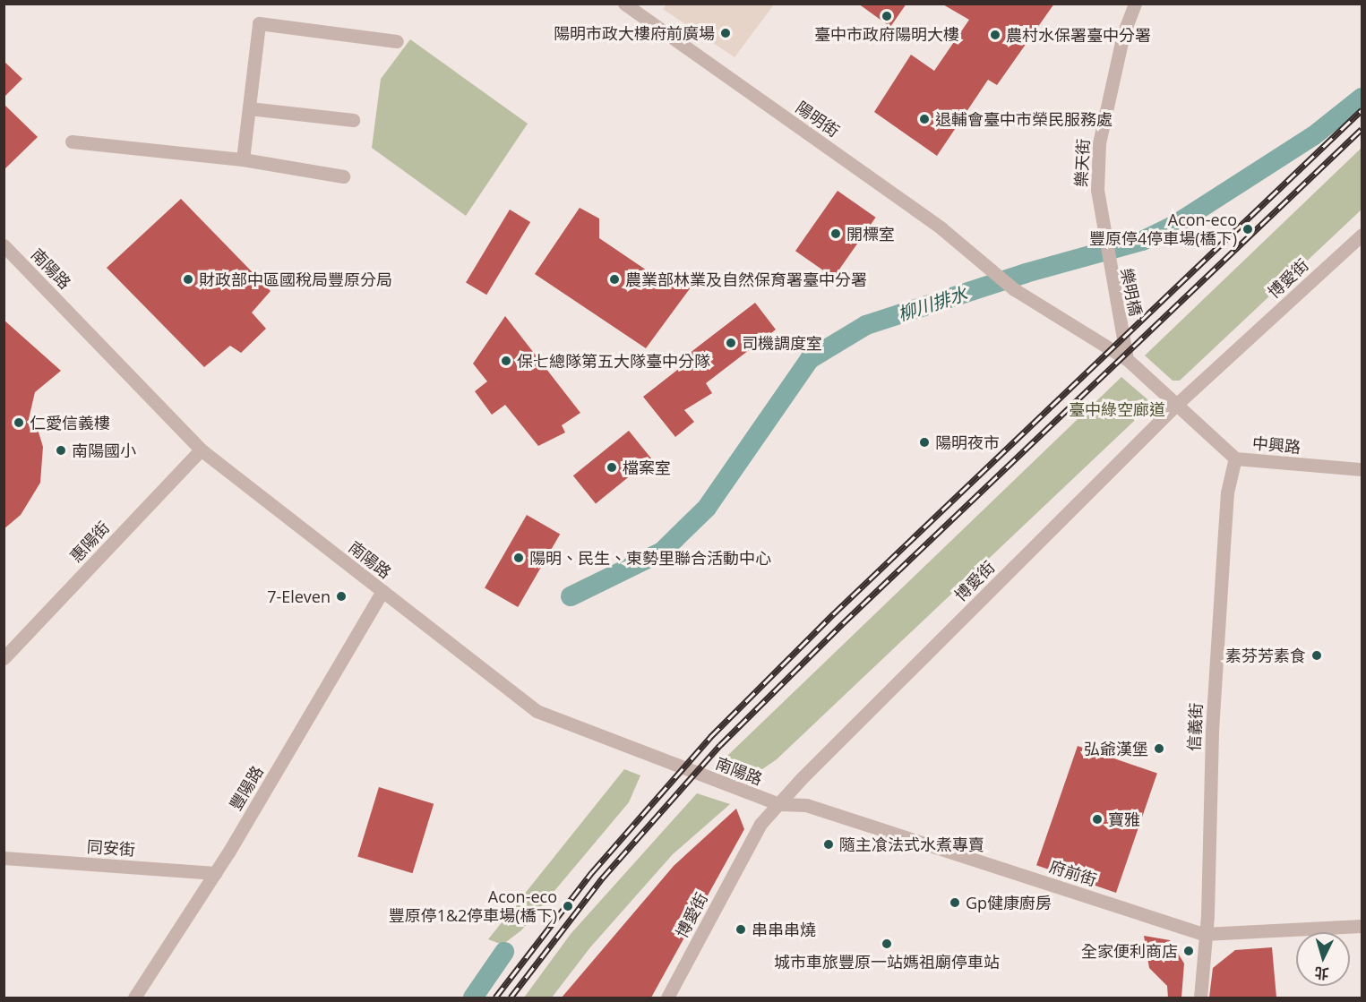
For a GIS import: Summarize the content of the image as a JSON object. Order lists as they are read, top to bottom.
{
  "streets": {
    "street": [
      "陽明街",
      "樂天街",
      "南陽路",
      "博愛街",
      "樂明橋",
      "中興路",
      "惠陽街",
      "信義街",
      "豐陽路",
      "同安街",
      "府前街"
    ]
  },
  "crossings": [
    ["陽明街", "樂明橋"],
    ["樂天街", "樂明橋"],
    ["南陽路", "博愛街"],
    ["南陽路", "惠陽街"],
    ["南陽路", "豐陽路"],
    ["南陽路", "府前街"],
    ["博愛街", "中興路"],
    ["博愛街", "府前街"],
    ["中興路", "信義街"],
    ["信義街", "府前街"],
    ["豐陽路", "同安街"]
  ],
  "water": ["柳川排水"],
  "parks": ["臺中綠空廊道"],
  "places": [
    "臺中市政府陽明大樓",
    "陽明市政大樓府前廣場",
    "農村水保署臺中分署",
    "退輔會臺中市榮民服務處",
    "Acon-eco 豐原停4停車場(橋下)",
    "開標室",
    "財政部中區國稅局豐原分局",
    "農業部林業及自然保育署臺中分署",
    "司機調度室",
    "保七總隊第五大隊臺中分隊",
    "仁愛信義樓",
    "陽明夜市",
    "南陽國小",
    "檔案室",
    "陽明、民生、東勢里聯合活動中心",
    "7-Eleven",
    "素芬芳素食",
    "弘爺漢堡",
    "寶雅",
    "隨主飡法式水煮專賣",
    "Gp健康廚房",
    "Acon-eco 豐原停1&2停車場(橋下)",
    "串串串燒",
    "城市車旅豐原一站媽祖廟停車站",
    "全家便利商店"
  ],
  "north": "bottom"
}
